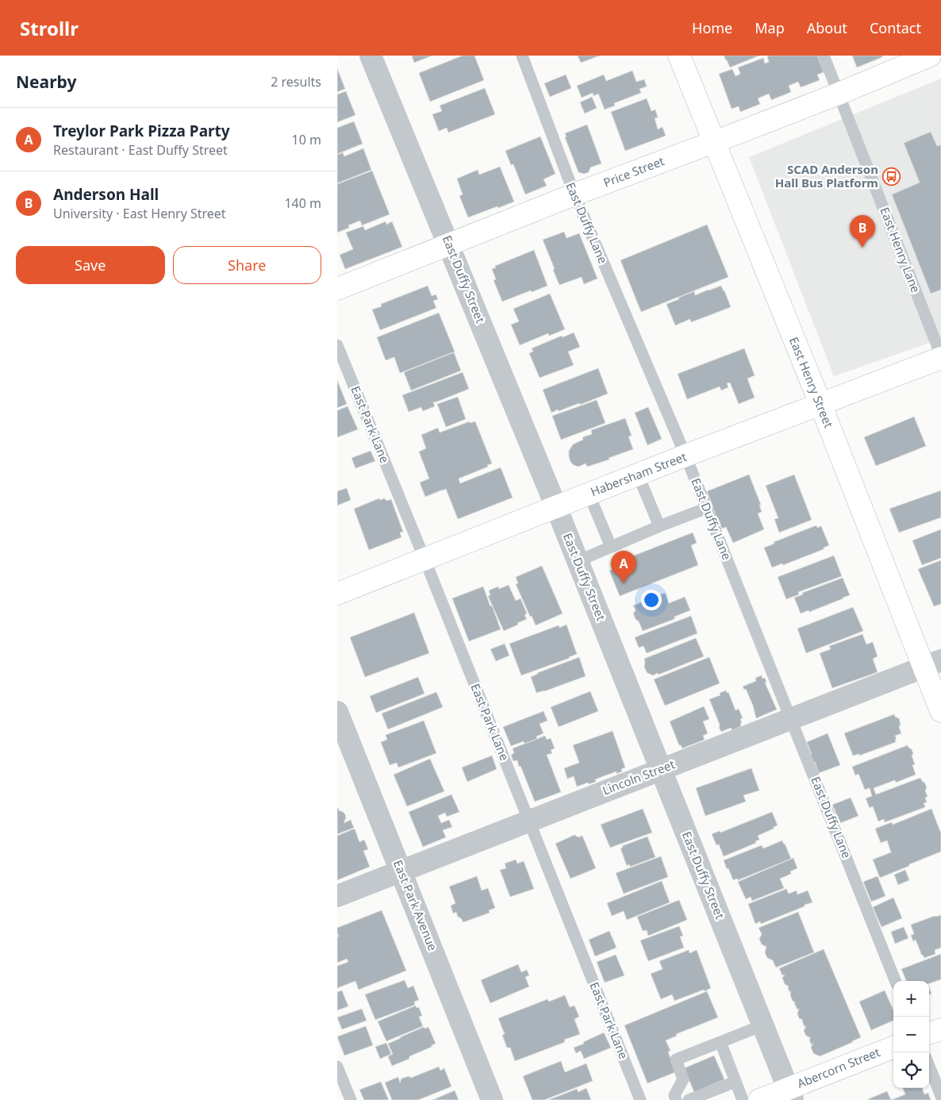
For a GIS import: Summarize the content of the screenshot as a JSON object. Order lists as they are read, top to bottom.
{
  "streets": {
    "main road": [
      "Price Street",
      "East Henry Street",
      "Habersham Street",
      "Abercorn Street"
    ],
    "street": ["East Duffy Street", "Lincoln Street", "East Park Avenue"],
    "lane": ["East Duffy Lane", "East Henry Lane", "East Park Lane"]
  },
  "crossings": [
    ["Price Street", "East Duffy Lane"],
    ["Price Street", "East Henry Lane"],
    ["Price Street", "East Duffy Street"],
    ["Price Street", "East Henry Street"],
    ["East Duffy Lane", "Habersham Street"],
    ["East Duffy Lane", "Lincoln Street"],
    ["East Henry Lane", "Habersham Street"],
    ["East Duffy Street", "Habersham Street"],
    ["East Duffy Street", "Lincoln Street"],
    ["East Duffy Street", "Abercorn Street"],
    ["East Henry Street", "Habersham Street"],
    ["East Henry Street", "Lincoln Street"],
    ["East Park Lane", "Habersham Street"],
    ["East Park Lane", "Lincoln Street"],
    ["Lincoln Street", "East Park Avenue"]
  ],
  "places": {
    "bus stop": ["SCAD Anderson Hall Bus Platform"]
  },
  "page": {
    "header": "Strollr",
    "nav": [
      "Home",
      "Map",
      "About",
      "Contact"
    ],
    "heading": ["Nearby", "2 results"],
    "list": [
      {
        "mark": "A",
        "name": "Treylor Park Pizza Party",
        "note": "Restaurant · East Duffy Street",
        "value": "10 m"
      },
      {
        "mark": "B",
        "name": "Anderson Hall",
        "note": "University · East Henry Street",
        "value": "140 m"
      }
    ],
    "pins": ["B", "A"],
    "buttons": ["Save", "Share"],
    "map_buttons": ["+", "−"]
  }
}
